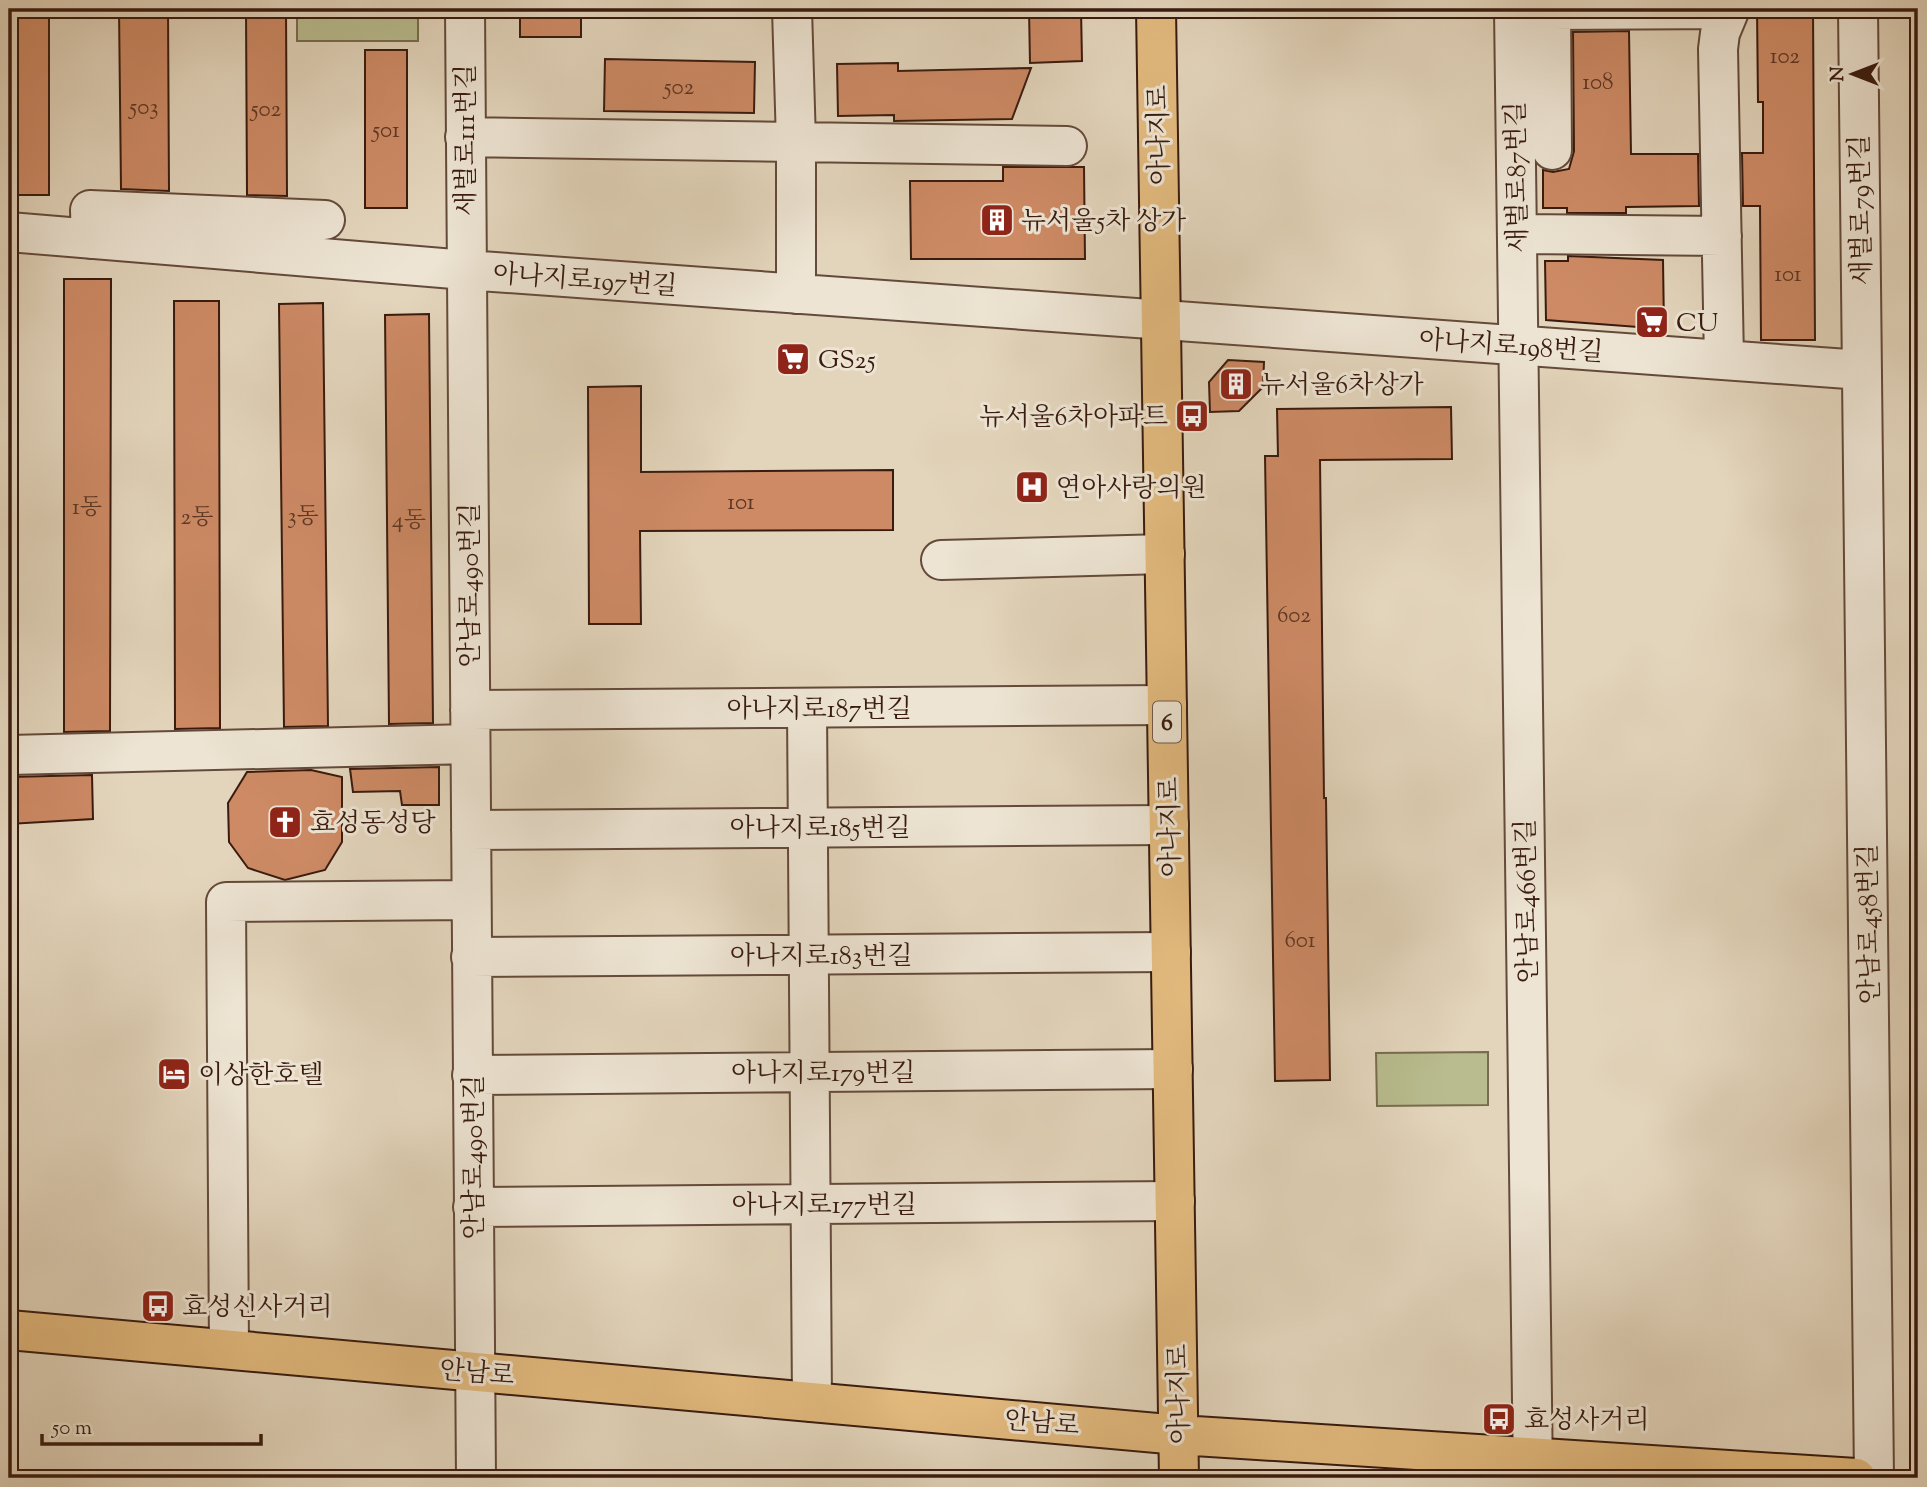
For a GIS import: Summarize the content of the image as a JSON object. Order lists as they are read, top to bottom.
{
  "streets": {
    "main road": ["아나지로", "6", "안남로"],
    "street": [
      "새벌로111번길",
      "새벌로87번길",
      "새벌로79번길",
      "아나지로197번길",
      "아나지로198번길",
      "안남로490번길",
      "아나지로187번길",
      "아나지로185번길",
      "안남로466번길",
      "안남로458번길",
      "아나지로183번길",
      "아나지로179번길",
      "아나지로177번길"
    ]
  },
  "crossings": [
    ["아나지로", "아나지로197번길"],
    ["아나지로", "아나지로198번길"],
    ["아나지로", "아나지로187번길"],
    ["아나지로", "아나지로185번길"],
    ["아나지로", "아나지로183번길"],
    ["아나지로", "아나지로179번길"],
    ["아나지로", "아나지로177번길"],
    ["아나지로", "안남로"],
    ["새벌로111번길", "아나지로197번길"],
    ["새벌로111번길", "안남로490번길"],
    ["새벌로87번길", "아나지로198번길"],
    ["새벌로87번길", "안남로466번길"],
    ["새벌로79번길", "아나지로198번길"],
    ["새벌로79번길", "안남로458번길"],
    ["아나지로197번길", "아나지로198번길"],
    ["아나지로197번길", "안남로490번길"],
    ["아나지로198번길", "안남로466번길"],
    ["아나지로198번길", "안남로458번길"],
    ["안남로490번길", "아나지로187번길"],
    ["안남로490번길", "아나지로185번길"],
    ["안남로490번길", "아나지로183번길"],
    ["안남로490번길", "아나지로179번길"],
    ["안남로490번길", "아나지로177번길"],
    ["안남로490번길", "안남로"],
    ["안남로466번길", "안남로"]
  ],
  "places": {
    "building": ["뉴서울5차 상가", "뉴서울6차상가"],
    "supermarket": ["CU", "GS25"],
    "bus stop": ["뉴서울6차아파트", "효성신사거리", "효성사거리"],
    "hospital": ["연아사랑의원"],
    "church": ["효성동성당"],
    "hotel": ["이상한호텔"]
  },
  "house_numbers": [
    "102",
    "108",
    "502",
    "503",
    "502",
    "501",
    "101",
    "101",
    "1동",
    "3동",
    "2동",
    "4동",
    "602",
    "601"
  ],
  "scale_bar": "50 m",
  "north": "left"
}
